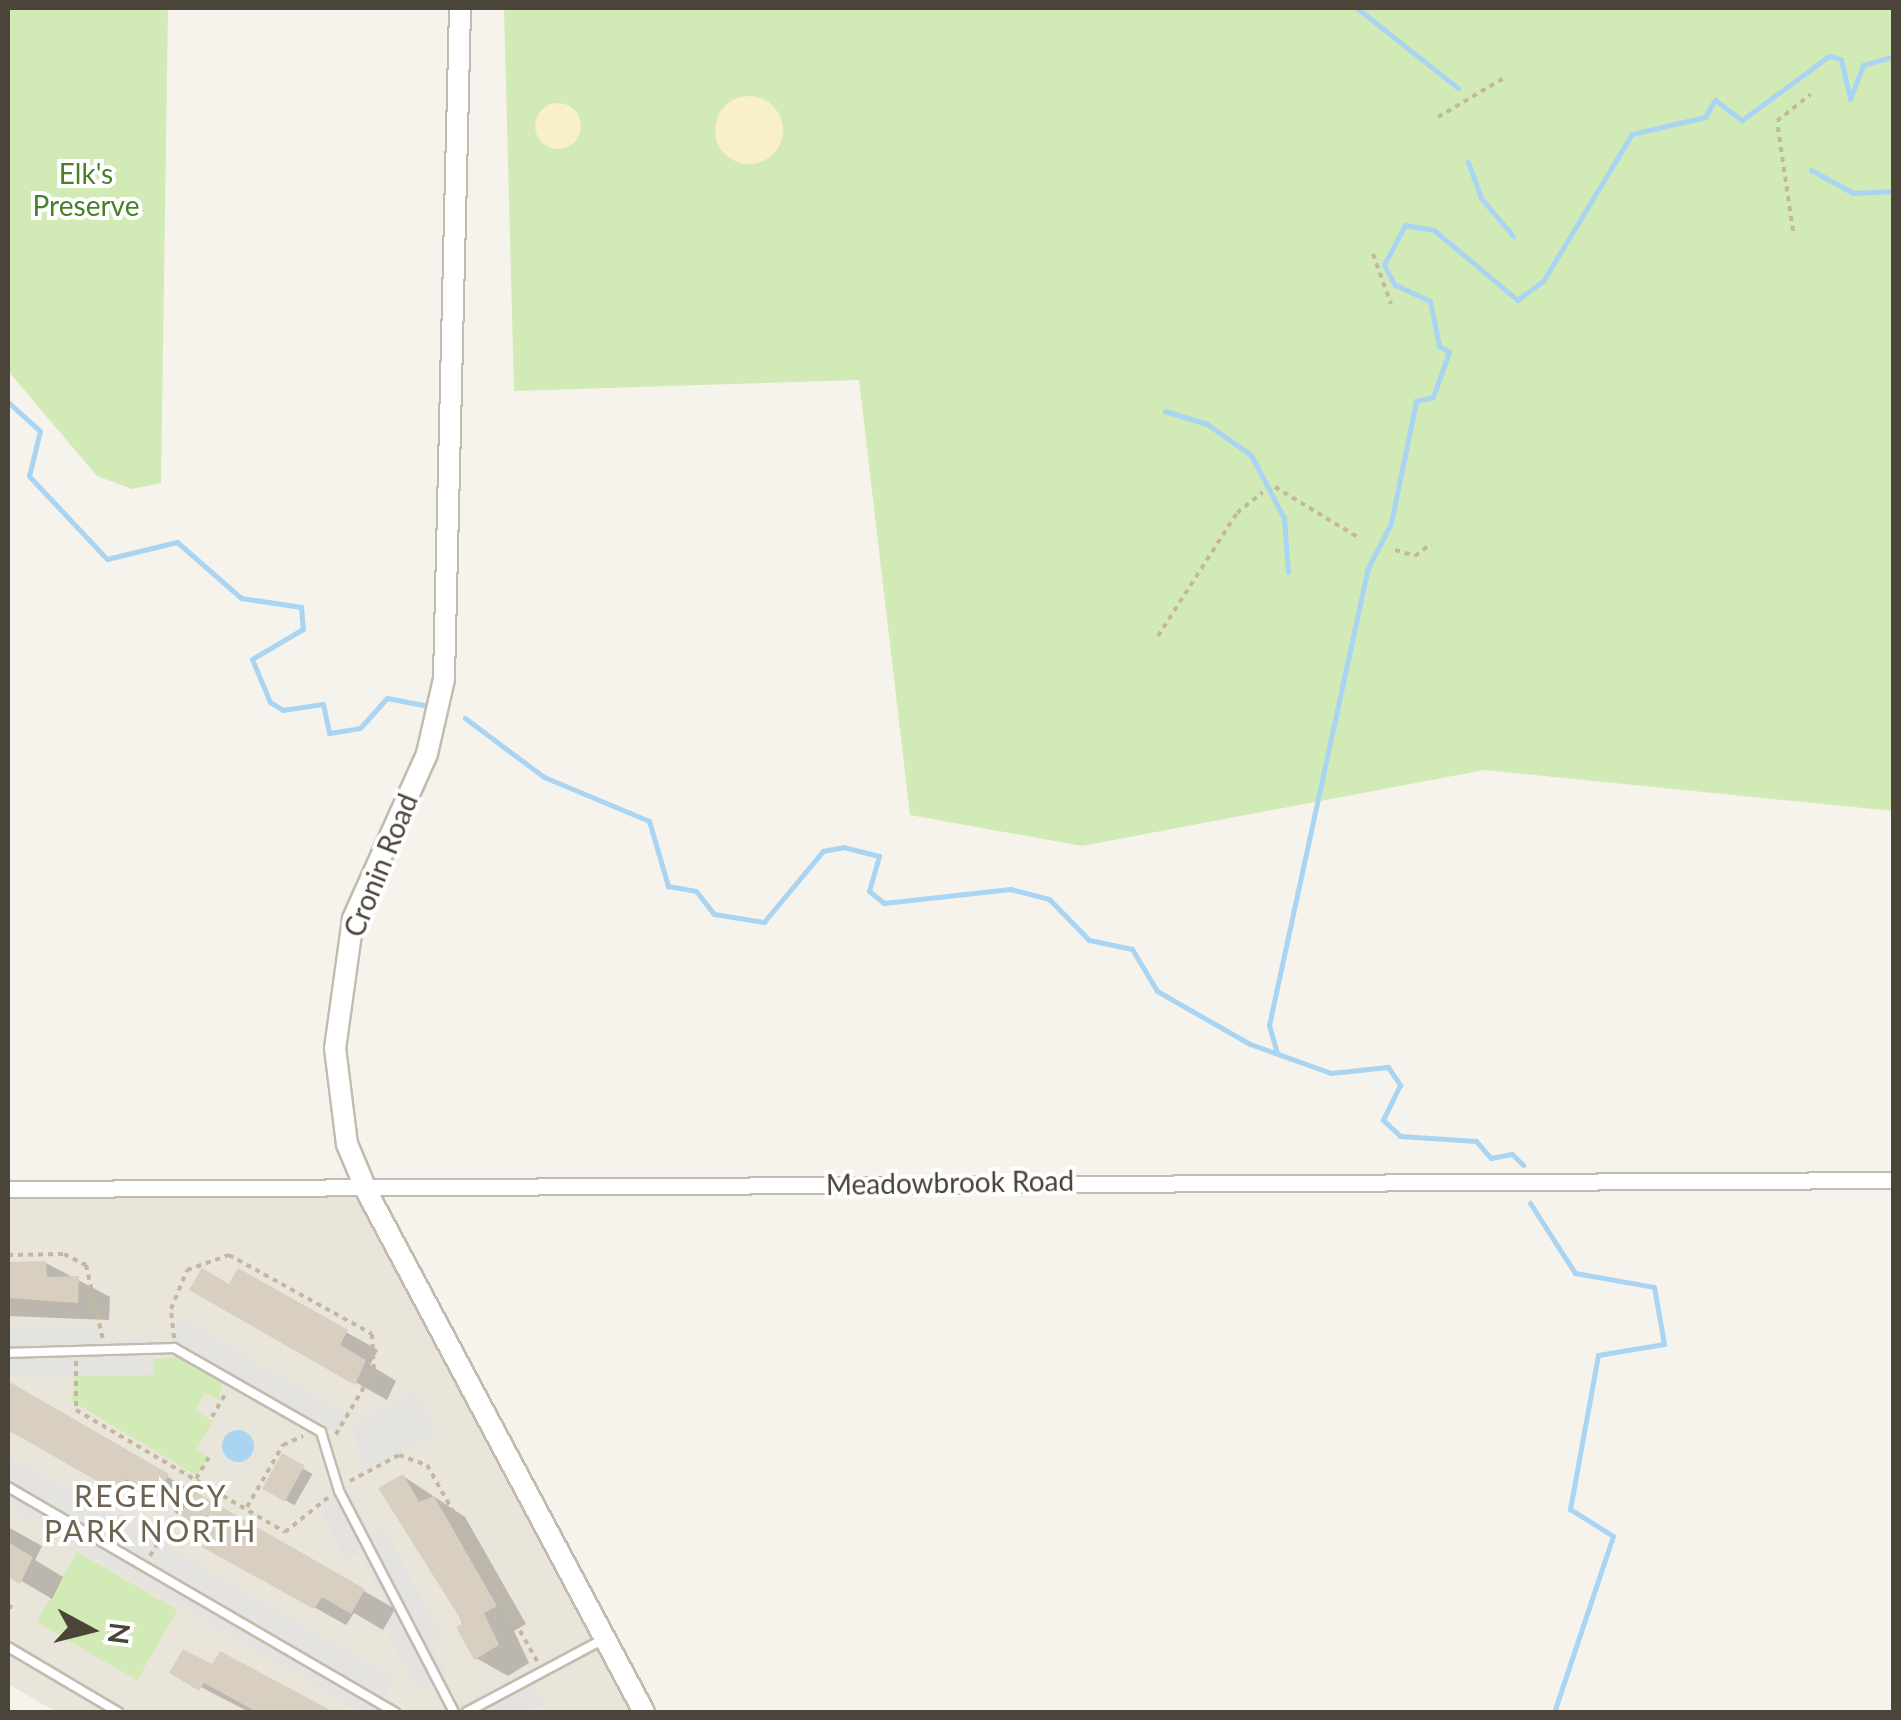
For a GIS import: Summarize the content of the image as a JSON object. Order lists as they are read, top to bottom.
{
  "streets": {
    "street": ["Cronin Road", "Meadowbrook Road"]
  },
  "crossings": [
    ["Cronin Road", "Meadowbrook Road"]
  ],
  "districts": ["REGENCY PARK NORTH"],
  "parks": ["Elk's Preserve"],
  "north": "right"
}
